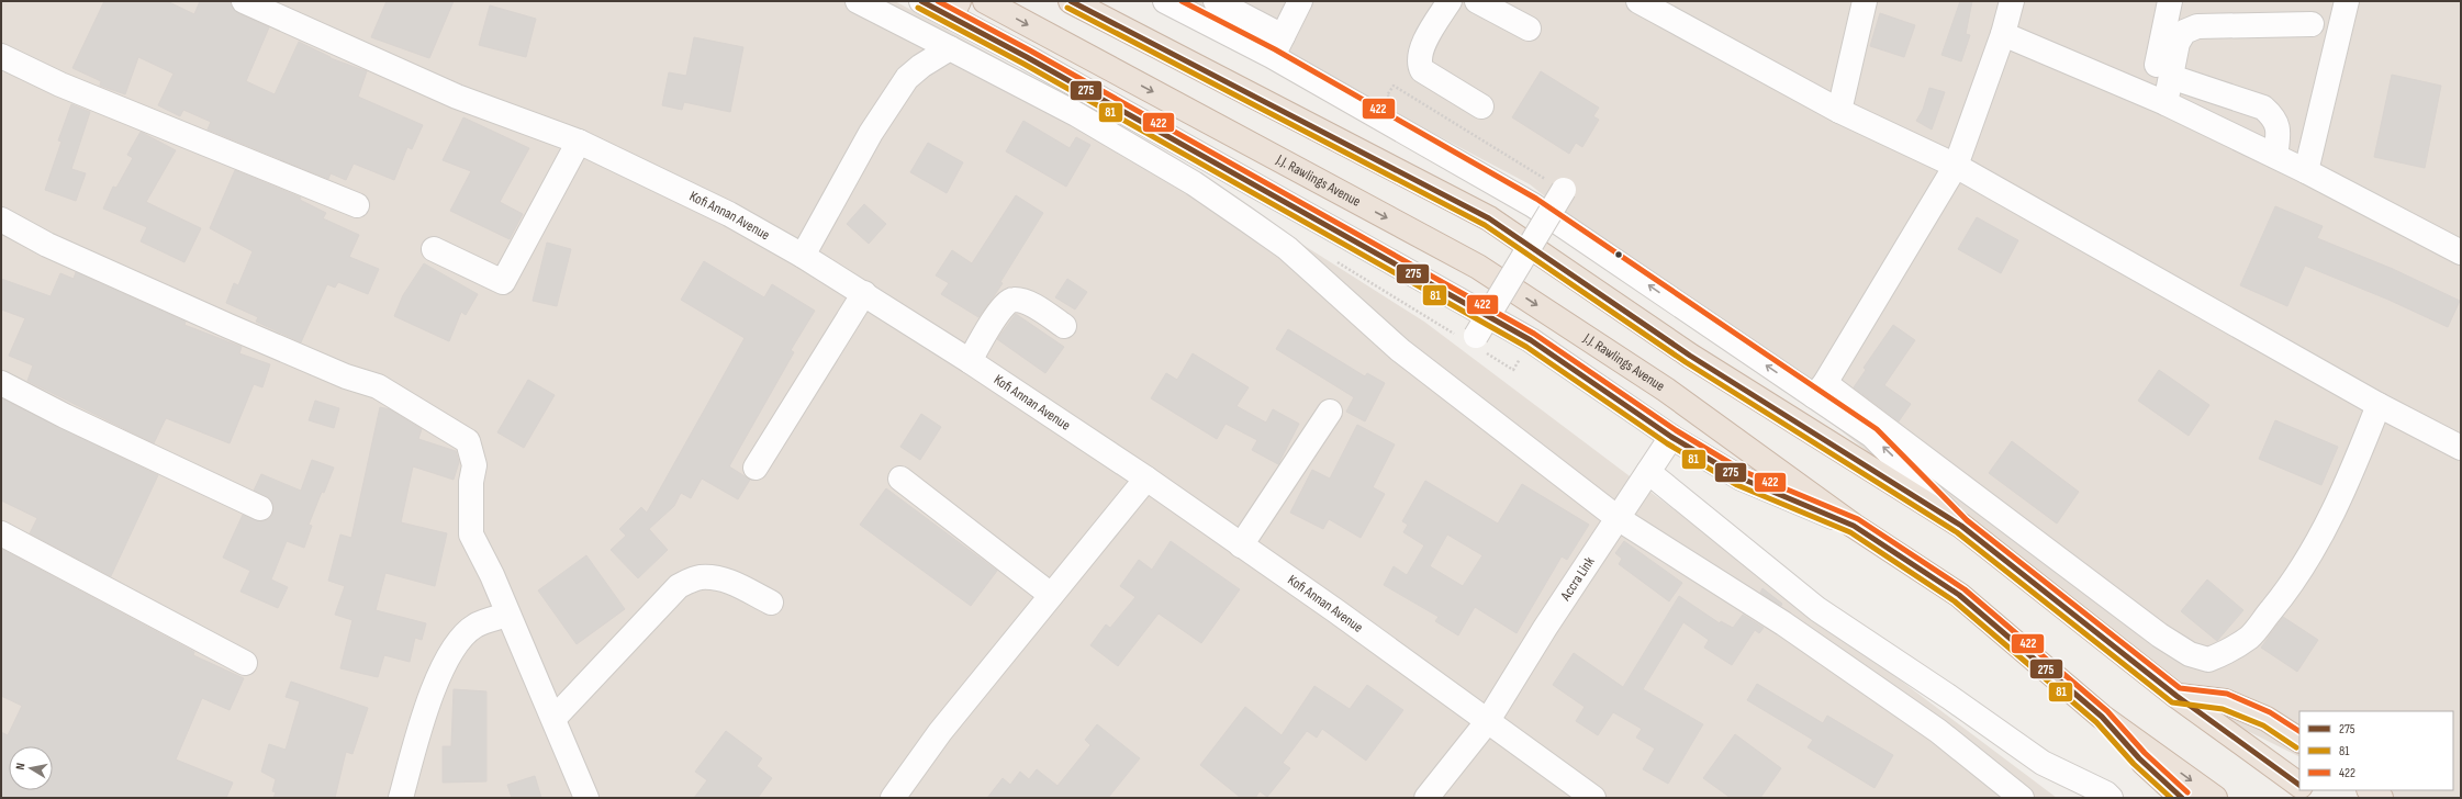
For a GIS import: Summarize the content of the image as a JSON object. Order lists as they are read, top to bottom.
{
  "streets": {
    "highway": ["J.J. Rawlings Avenue"],
    "street": ["Kofi Annan Avenue", "Accra Link"]
  },
  "crossings": [
    ["Kofi Annan Avenue", "Accra Link"]
  ],
  "lines": ["transit line 275", "transit line 422", "transit line 81"],
  "legend": ["275", "81", "422"],
  "north": "left"
}
